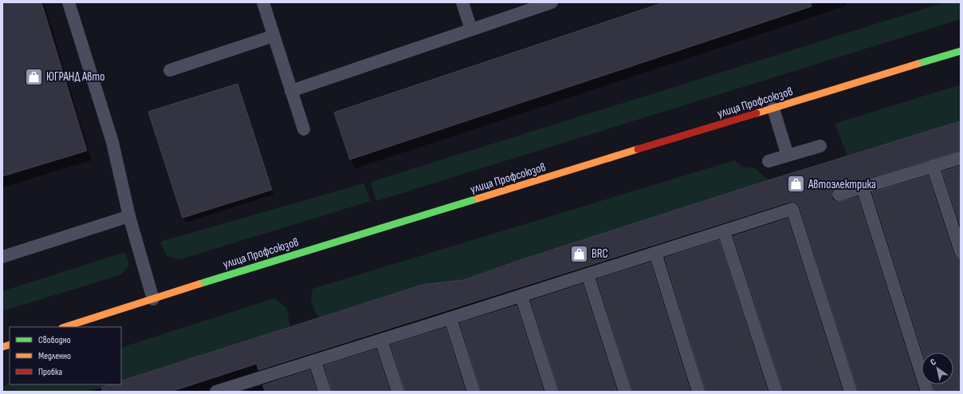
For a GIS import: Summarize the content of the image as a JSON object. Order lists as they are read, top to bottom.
{
  "streets": {
    "main road": ["улица Профсоюзов"]
  },
  "places": {
    "shop": ["ЮГРАНД Авто", "Автоэлектрика", "BRC"]
  },
  "legend": ["Свободно", "Медленно", "Пробка"],
  "north": "top left"
}
